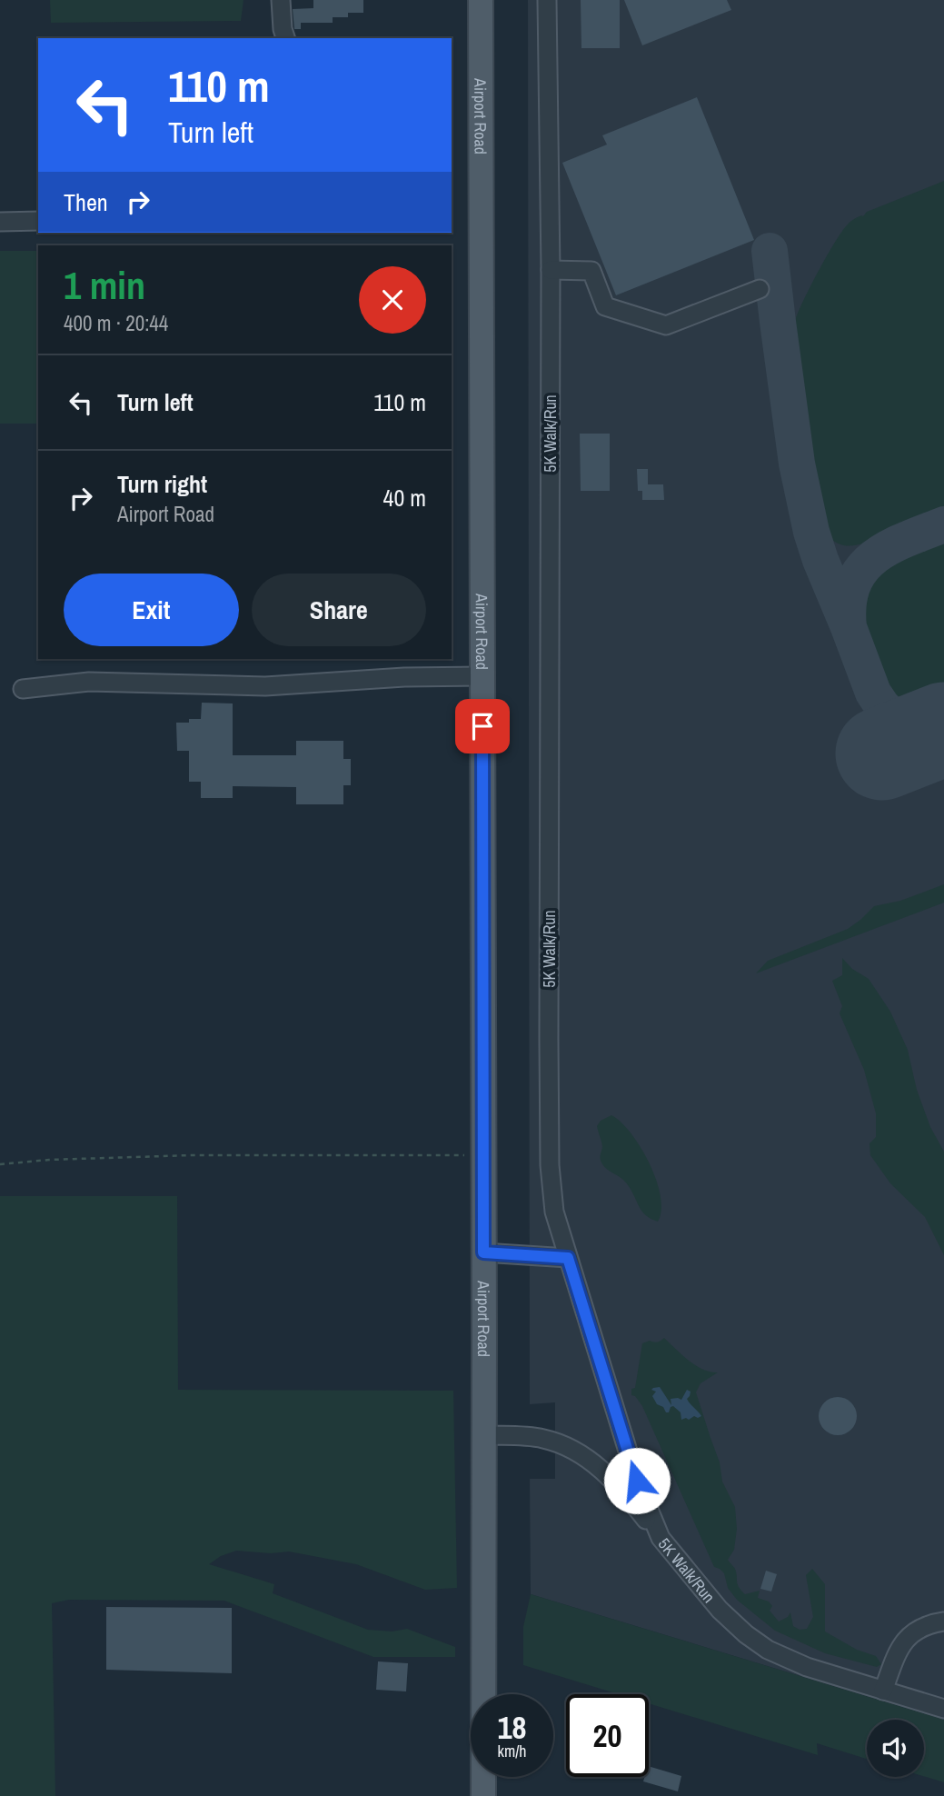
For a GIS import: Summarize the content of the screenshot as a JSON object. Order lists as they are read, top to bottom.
{
  "streets": {
    "main road": ["Airport Road"],
    "lane": ["5K Walk/Run"]
  },
  "page": {
    "turn": ["110 m", "Turn left"],
    "then": "Then",
    "heading": ["1 min", "400 m · 20:44"],
    "list": [
      {
        "name": "Turn left",
        "value": "110 m"
      },
      {
        "name": "Turn right",
        "note": "Airport Road",
        "value": "40 m"
      }
    ],
    "buttons": ["Exit", "Share"],
    "speed": "18 km/h",
    "limit": "20"
  }
}
